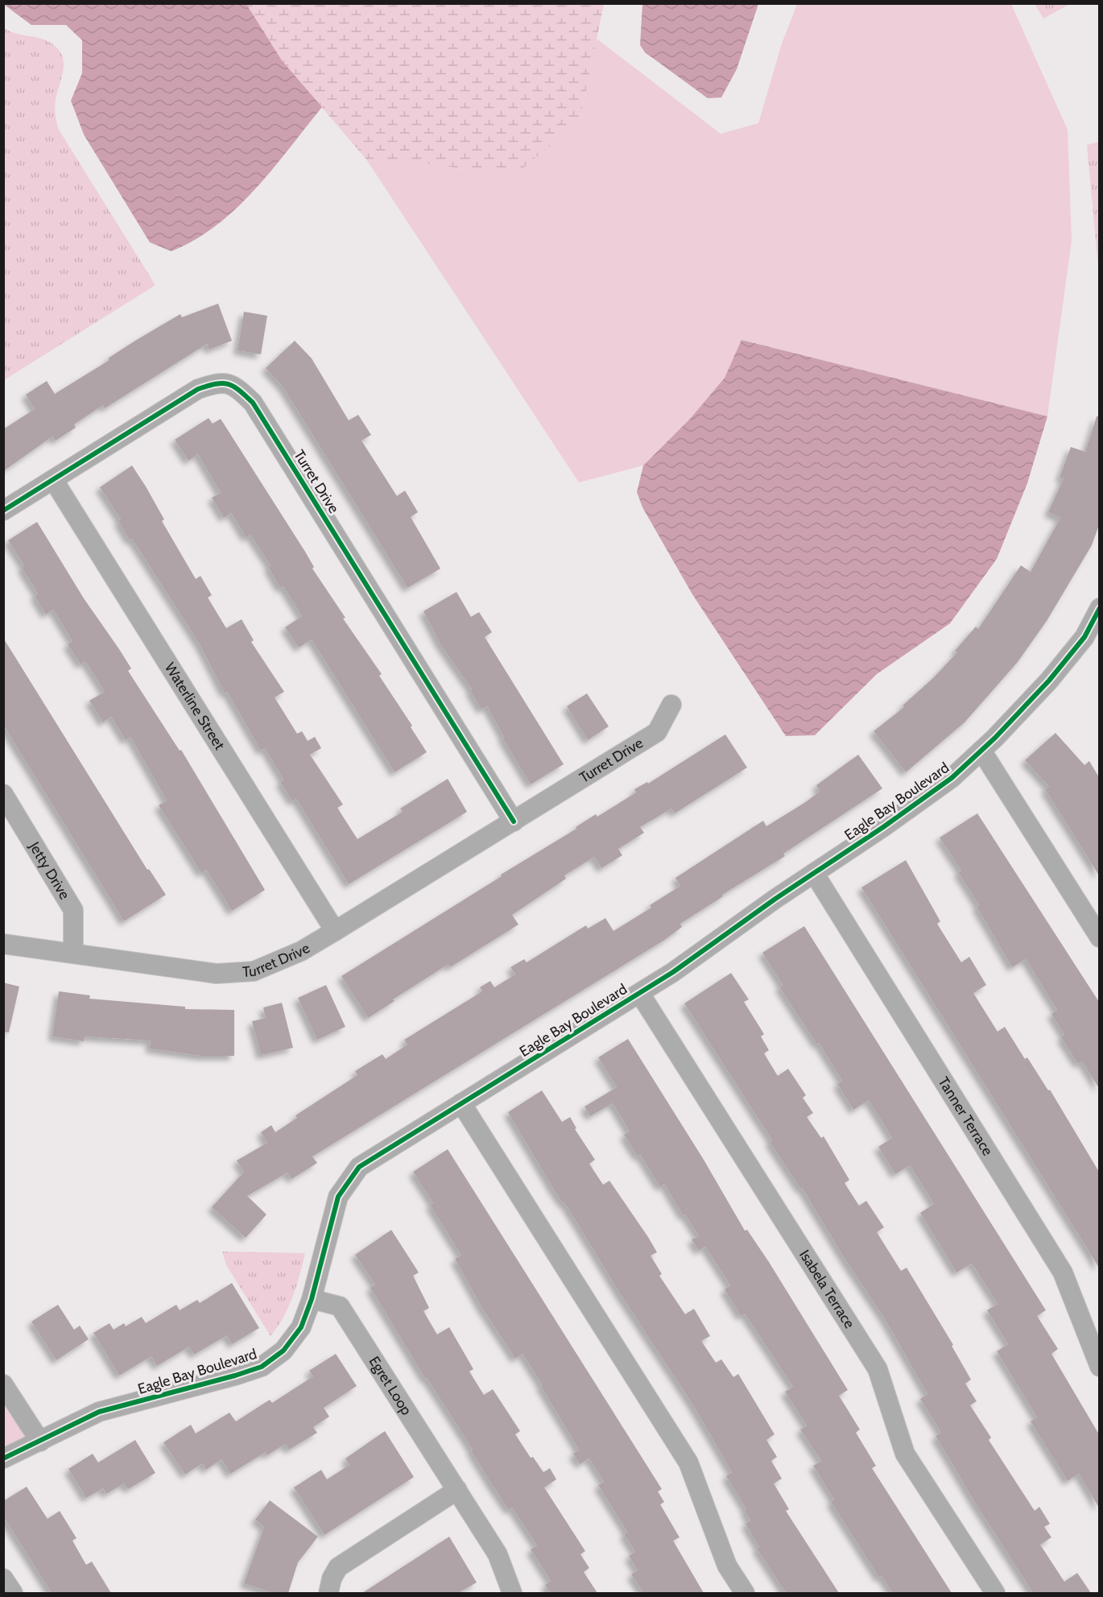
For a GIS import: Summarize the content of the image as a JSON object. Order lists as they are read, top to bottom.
{
  "streets": {
    "street": [
      "Turret Drive",
      "Waterline Street",
      "Eagle Bay Boulevard",
      "Jetty Drive",
      "Tanner Terrace",
      "Isabela Terrace",
      "Egret Loop"
    ]
  },
  "crossings": [
    ["Turret Drive", "Waterline Street"],
    ["Turret Drive", "Jetty Drive"],
    ["Eagle Bay Boulevard", "Tanner Terrace"],
    ["Eagle Bay Boulevard", "Isabela Terrace"],
    ["Eagle Bay Boulevard", "Egret Loop"]
  ]
}
